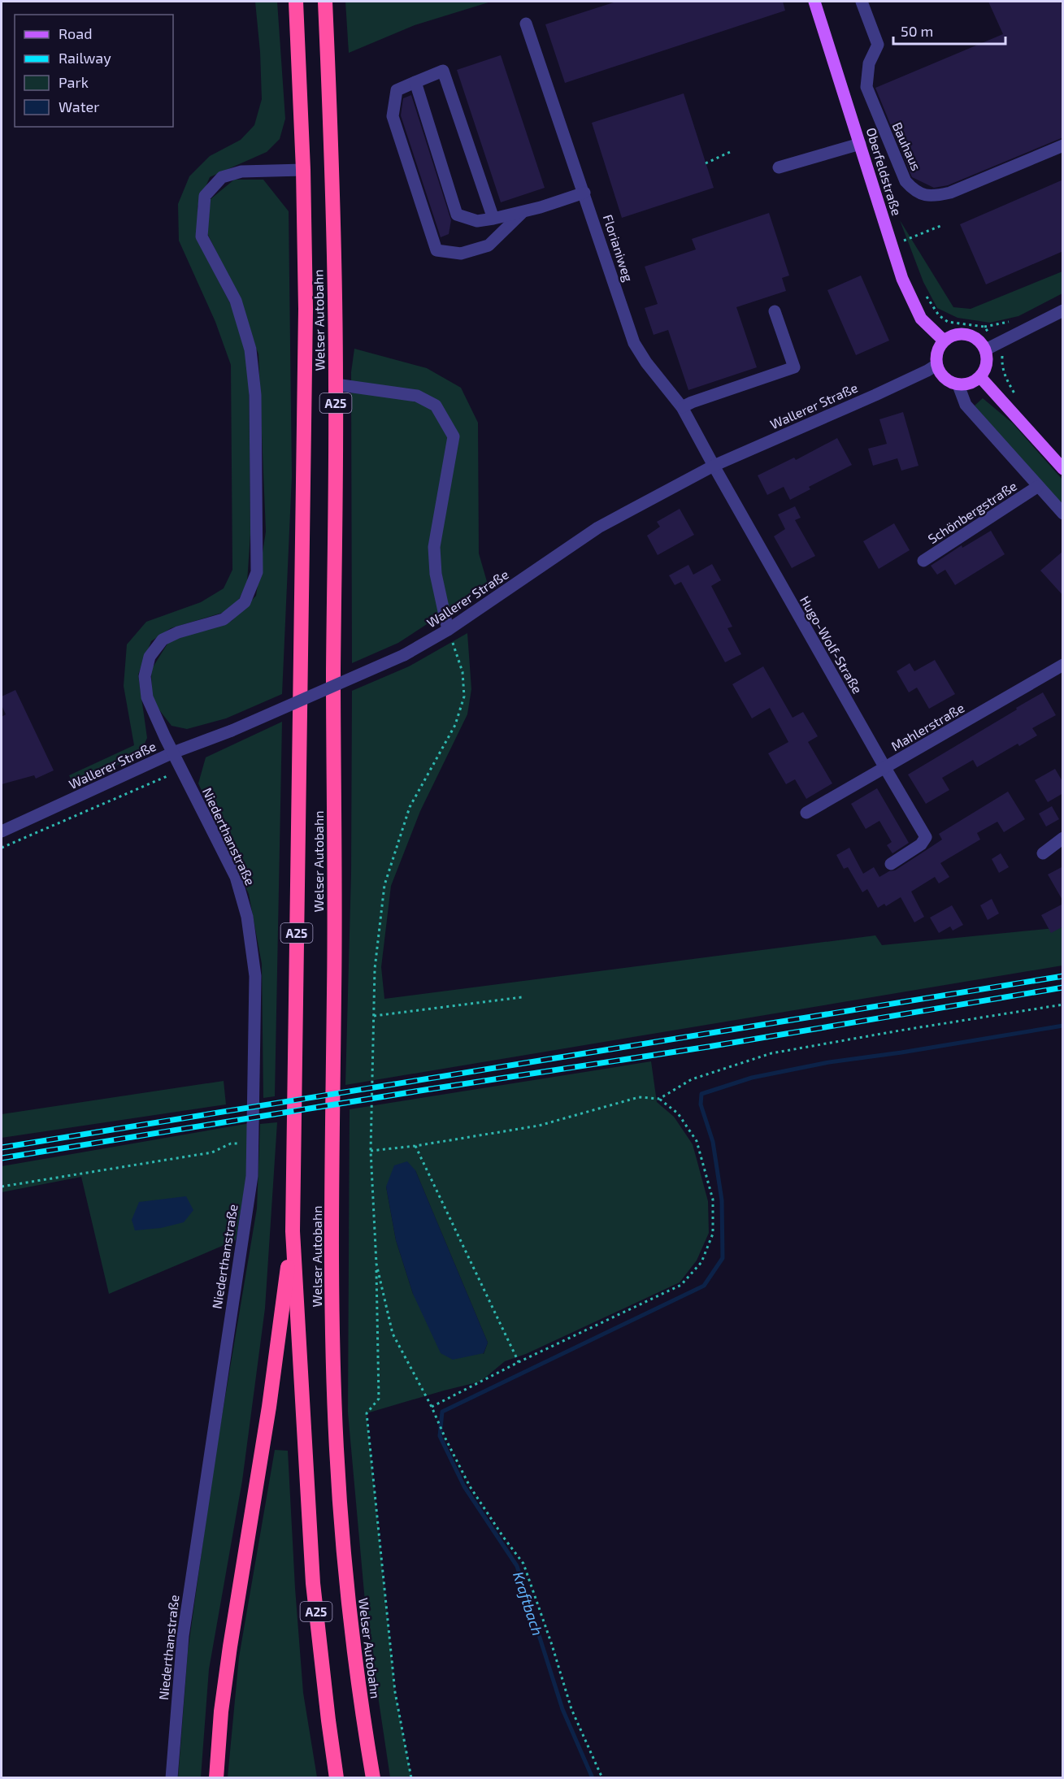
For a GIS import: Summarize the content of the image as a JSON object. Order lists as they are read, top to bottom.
{
  "streets": {
    "highway": ["Welser Autobahn", "A25"],
    "main road": ["Oberfeldstraße"],
    "street": [
      "Bauhaus",
      "Florianiweg",
      "Wallerer Straße",
      "Schönbergstraße",
      "Hugo-Wolf-Straße",
      "Mahlerstraße",
      "Niederthanstraße"
    ]
  },
  "crossings": [
    ["Oberfeldstraße", "Wallerer Straße"],
    ["Florianiweg", "Wallerer Straße"],
    ["Florianiweg", "Hugo-Wolf-Straße"],
    ["Welser Autobahn", "Niederthanstraße"],
    ["Wallerer Straße", "Hugo-Wolf-Straße"],
    ["Wallerer Straße", "Niederthanstraße"],
    ["Hugo-Wolf-Straße", "Mahlerstraße"]
  ],
  "water": ["Kraftbach"],
  "legend": [
    "Road",
    "Railway",
    "Park",
    "Water"
  ],
  "scale_bar": "50 m"
}
